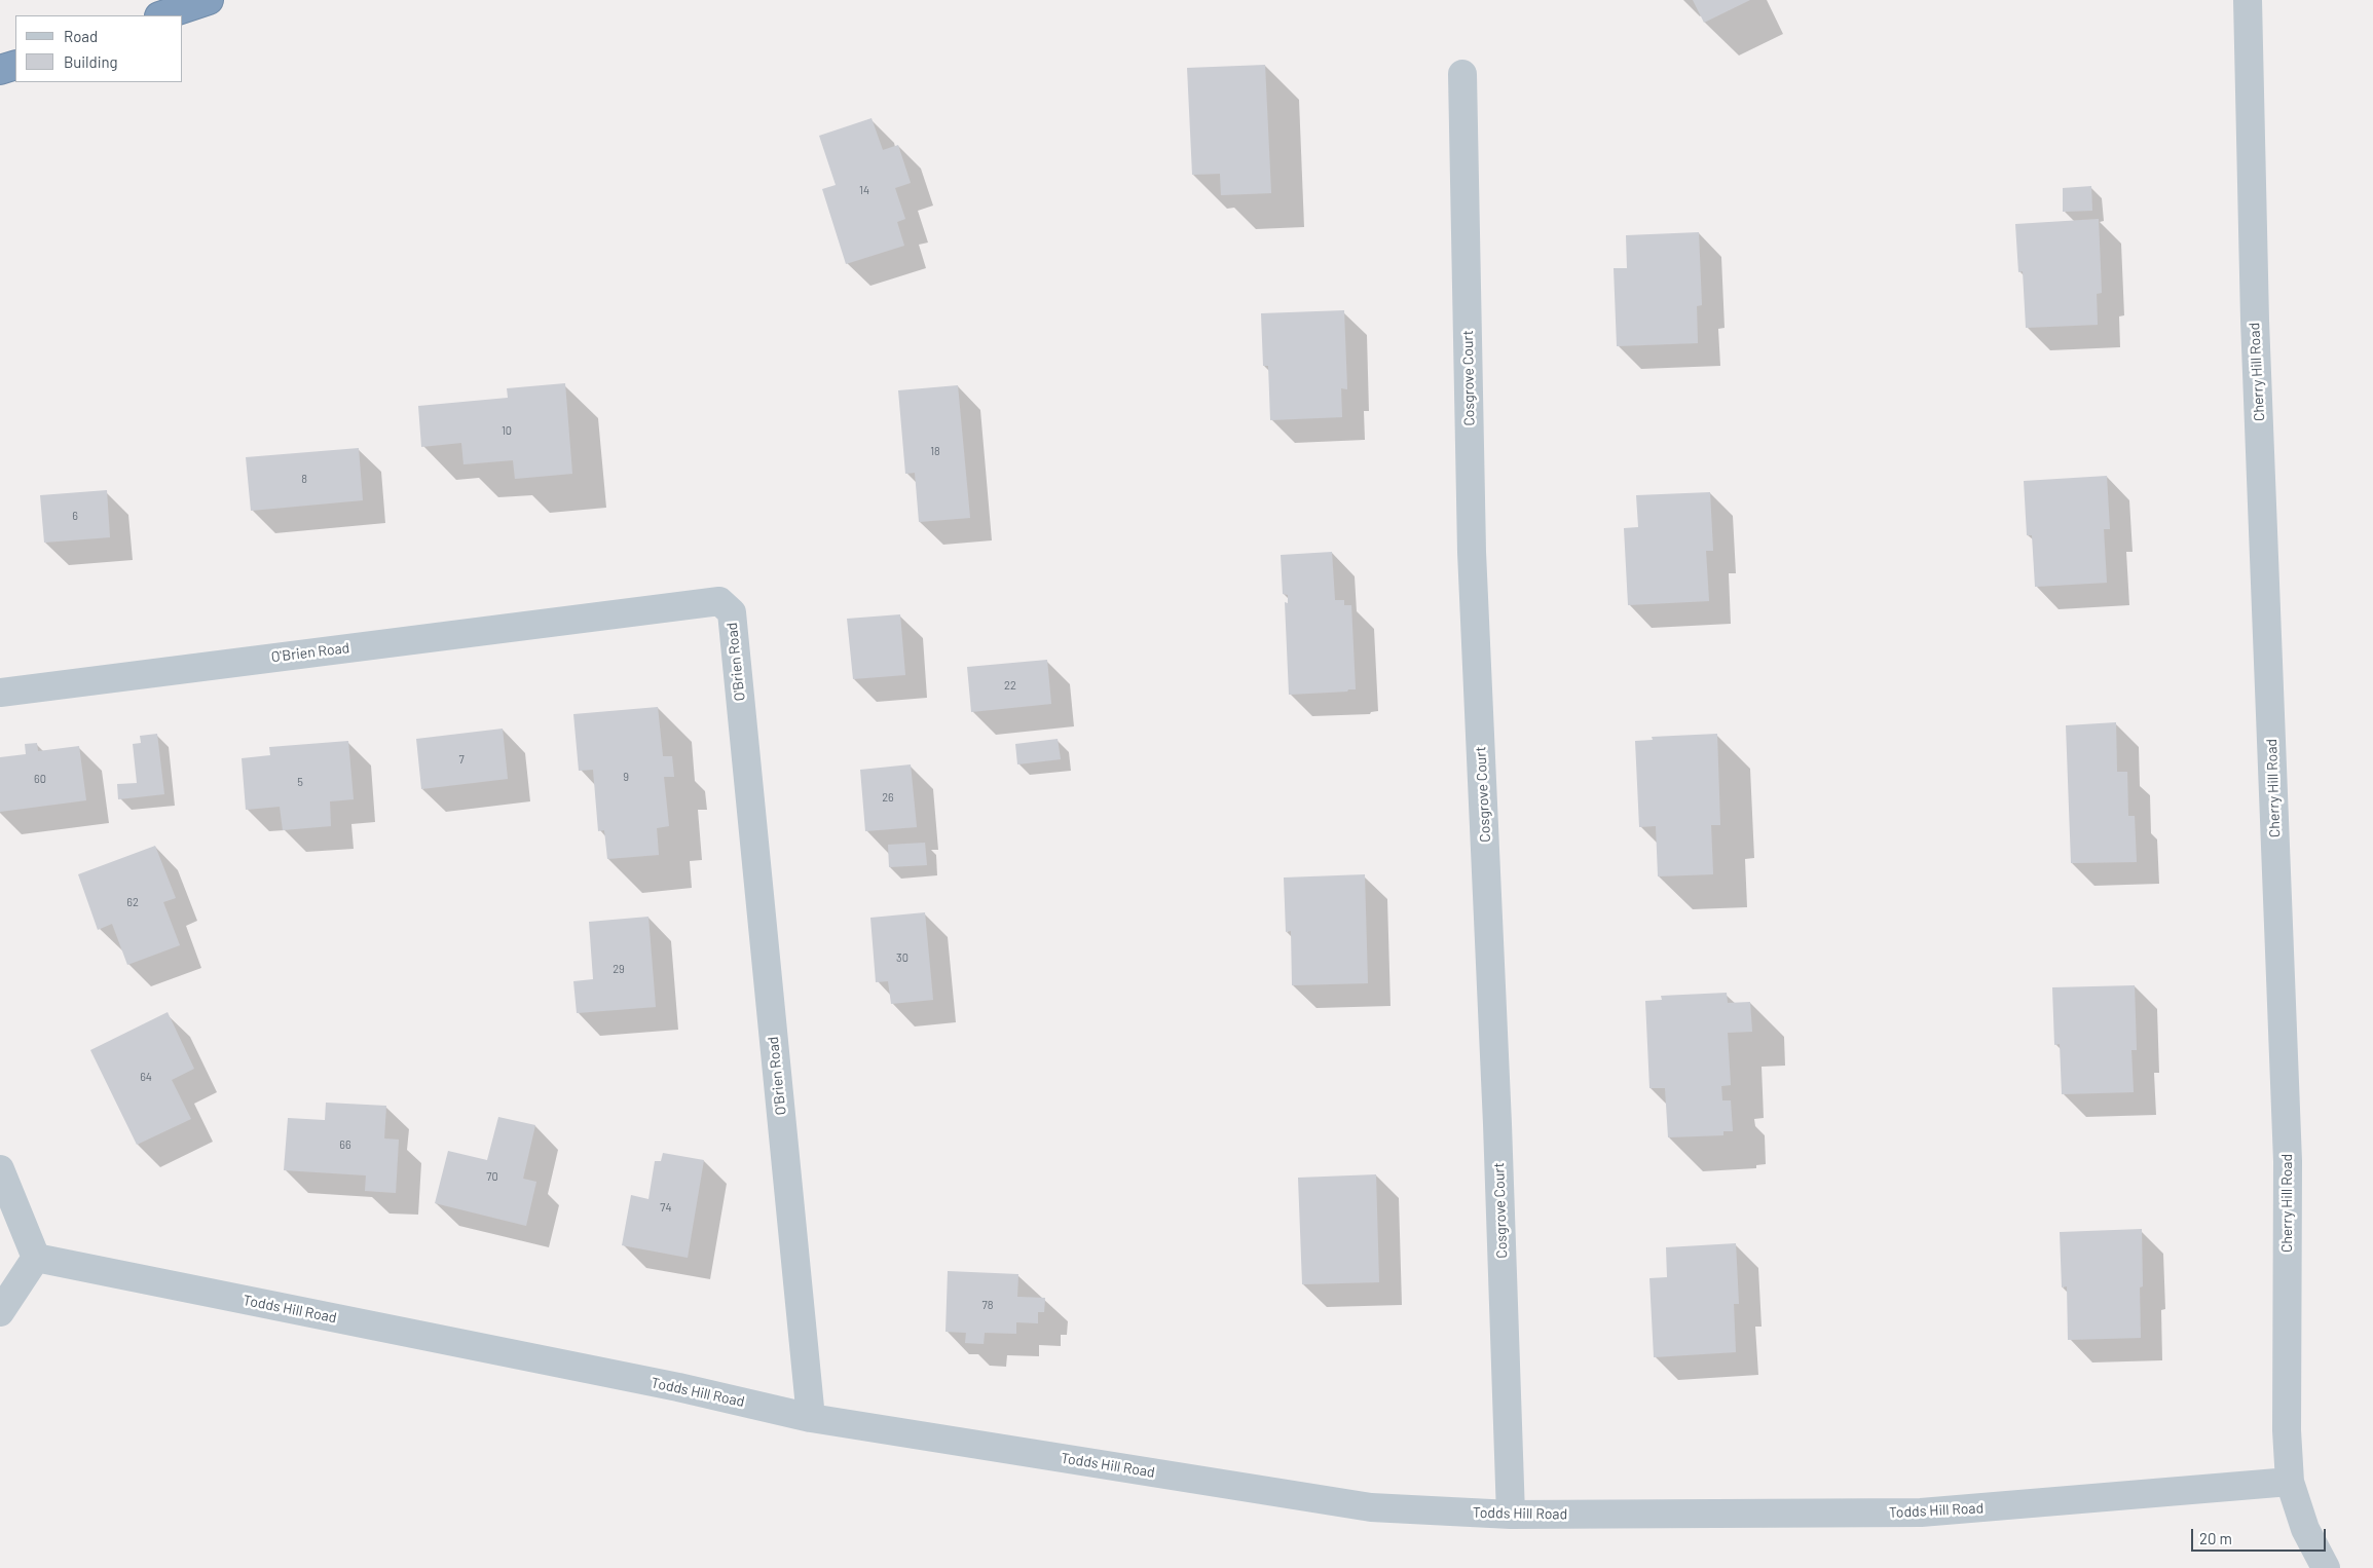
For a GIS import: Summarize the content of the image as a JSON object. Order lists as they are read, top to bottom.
{
  "streets": {
    "street": [
      "Cherry Hill Road",
      "Cosgrove Court",
      "O'Brien Road",
      "Todds Hill Road"
    ]
  },
  "crossings": [
    ["Cherry Hill Road", "Todds Hill Road"],
    ["Cosgrove Court", "Todds Hill Road"],
    ["O'Brien Road", "Todds Hill Road"]
  ],
  "house_numbers": [
    "14",
    "10",
    "18",
    "8",
    "6",
    "22",
    "7",
    "9",
    "60",
    "5",
    "26",
    "62",
    "30",
    "29",
    "64",
    "66",
    "70",
    "74",
    "78"
  ],
  "legend": ["Road", "Building"],
  "scale_bar": "20 m"
}
